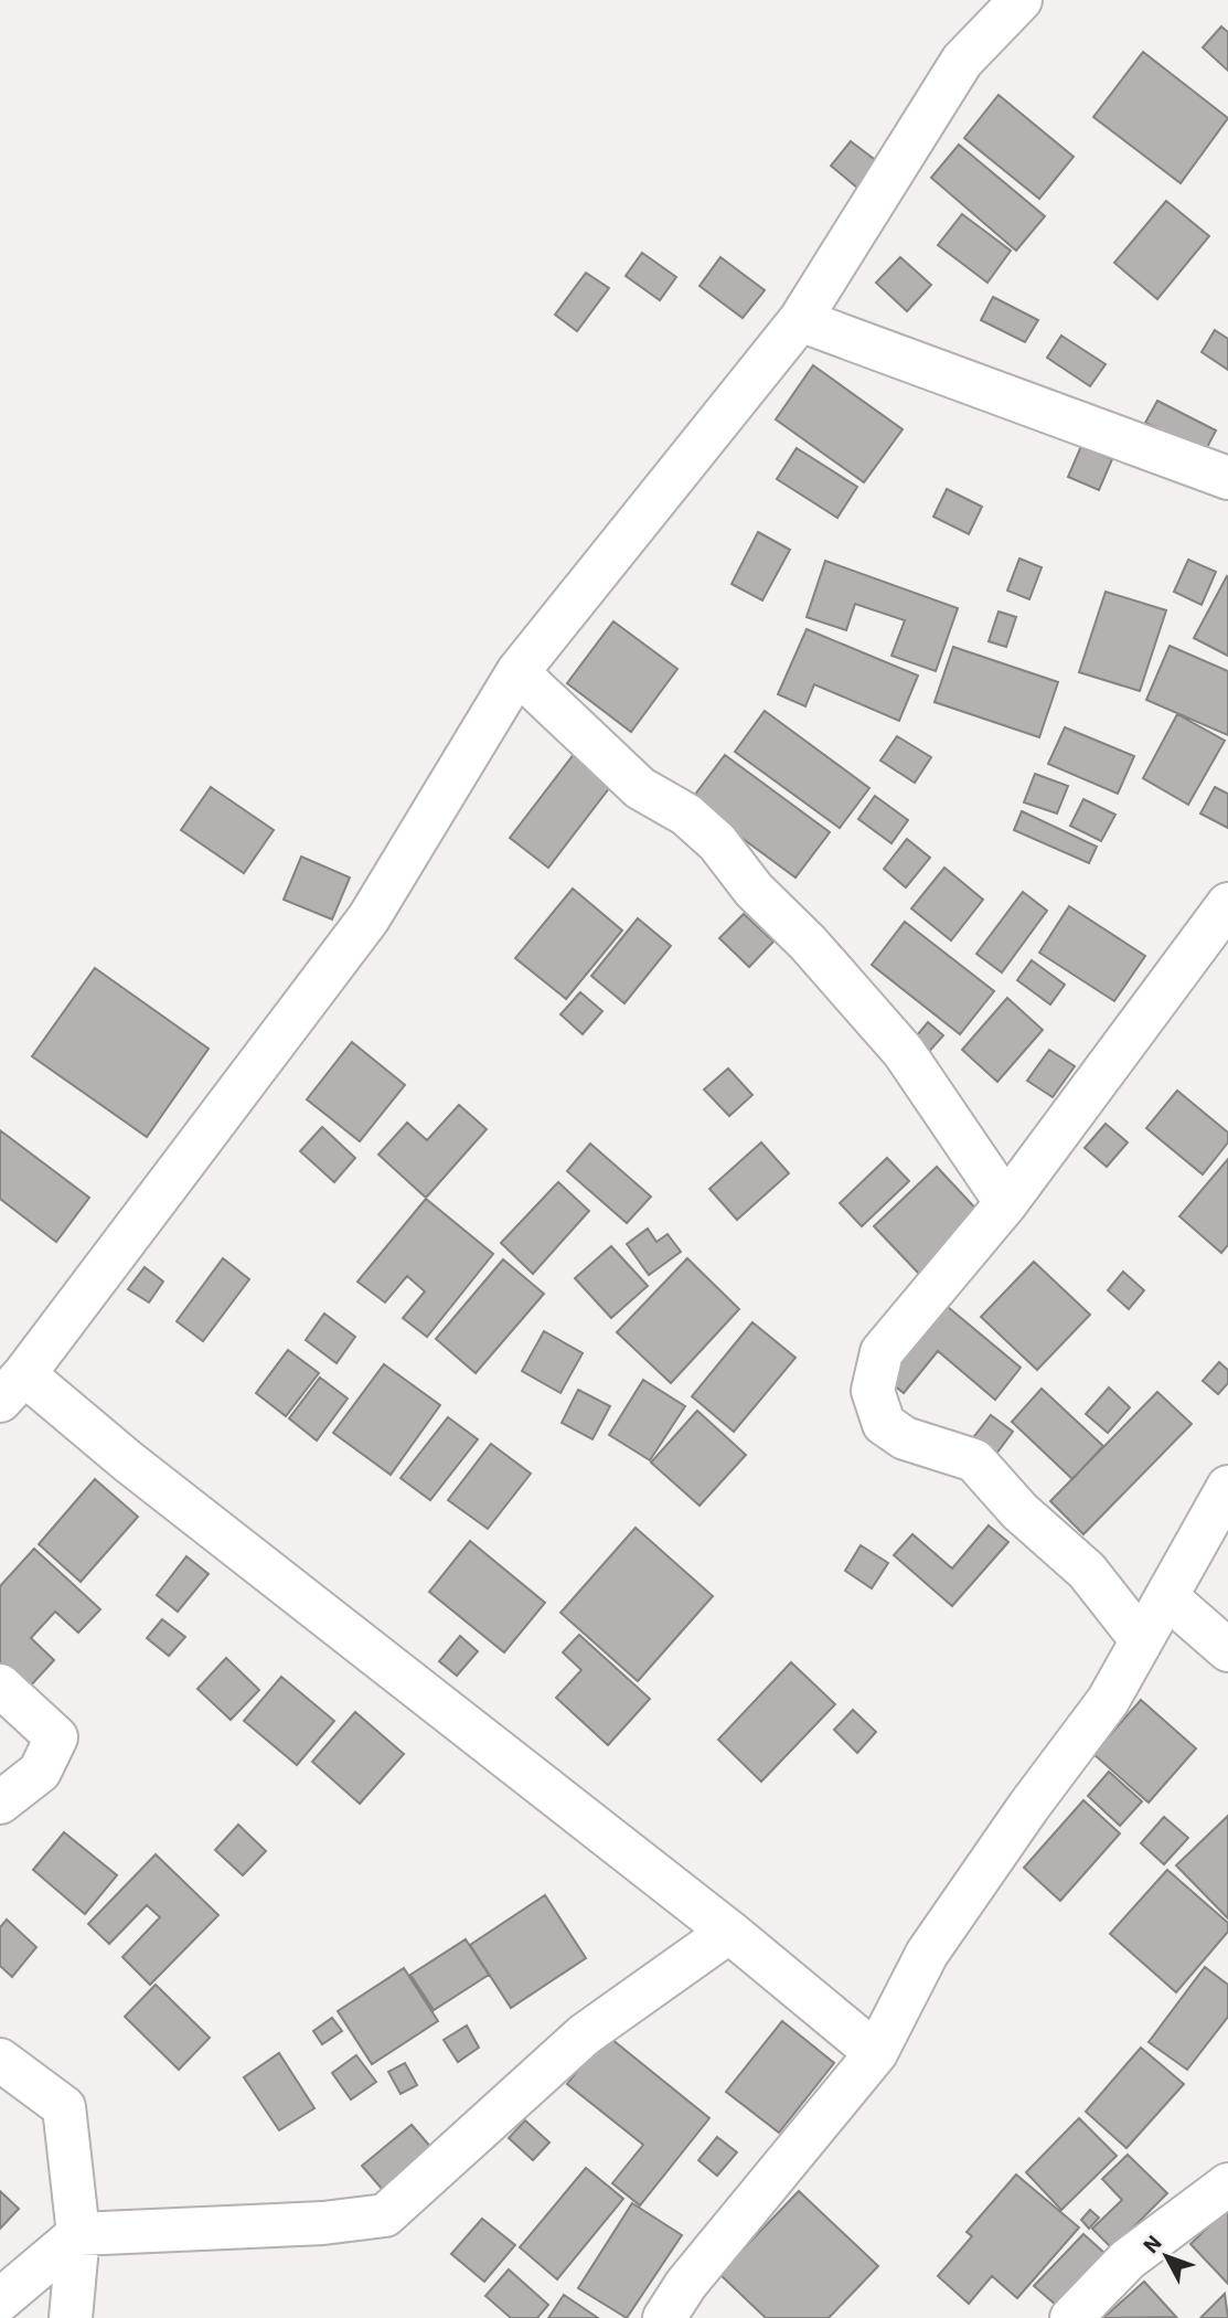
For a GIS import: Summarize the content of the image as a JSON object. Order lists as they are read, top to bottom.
{
  "north": "top left"
}
